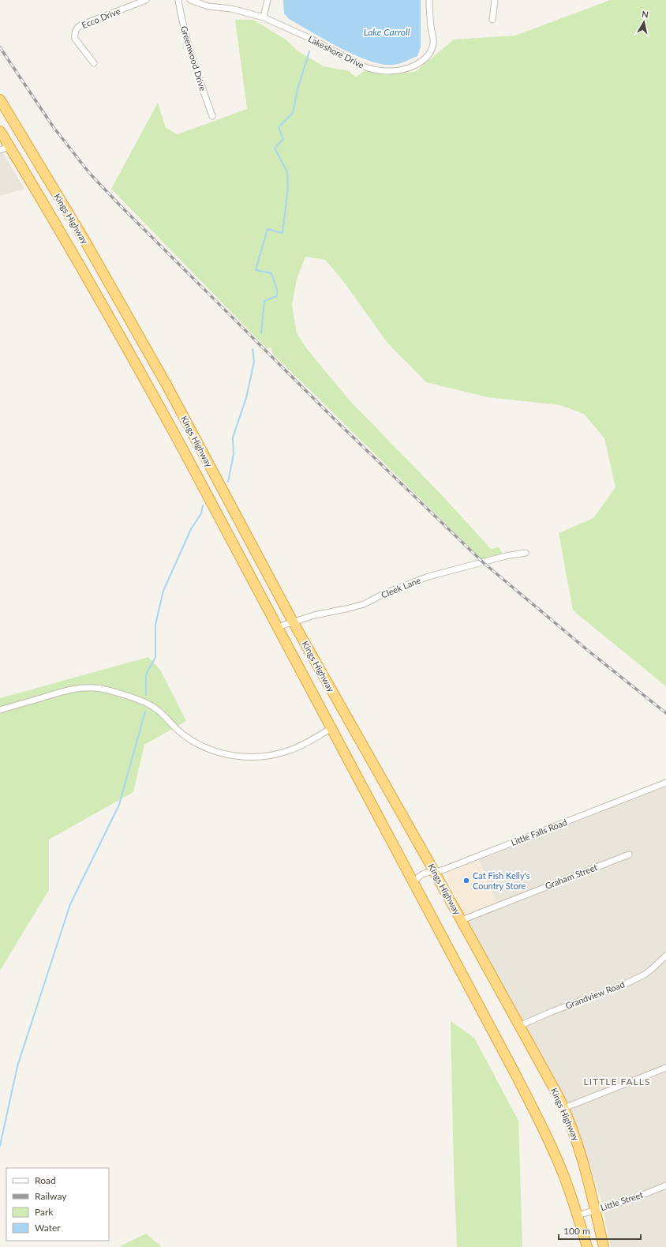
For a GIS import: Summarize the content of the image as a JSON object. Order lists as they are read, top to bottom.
{
  "streets": {
    "highway": ["Kings Highway"],
    "street": [
      "Ecco Drive",
      "Lakeshore Drive",
      "Greenwood Drive",
      "Cleek Lane",
      "Little Falls Road",
      "Graham Street",
      "Grandview Road",
      "Little Street"
    ]
  },
  "crossings": [
    ["Kings Highway", "Cleek Lane"],
    ["Kings Highway", "Little Falls Road"],
    ["Kings Highway", "Graham Street"],
    ["Kings Highway", "Grandview Road"],
    ["Kings Highway", "Little Street"]
  ],
  "districts": ["LITTLE FALLS"],
  "water": ["Lake Carroll"],
  "places": ["Cat Fish Kelly's Country Store"],
  "legend": [
    "Road",
    "Railway",
    "Park",
    "Water"
  ],
  "scale_bar": "100 m",
  "north": "top"
}
